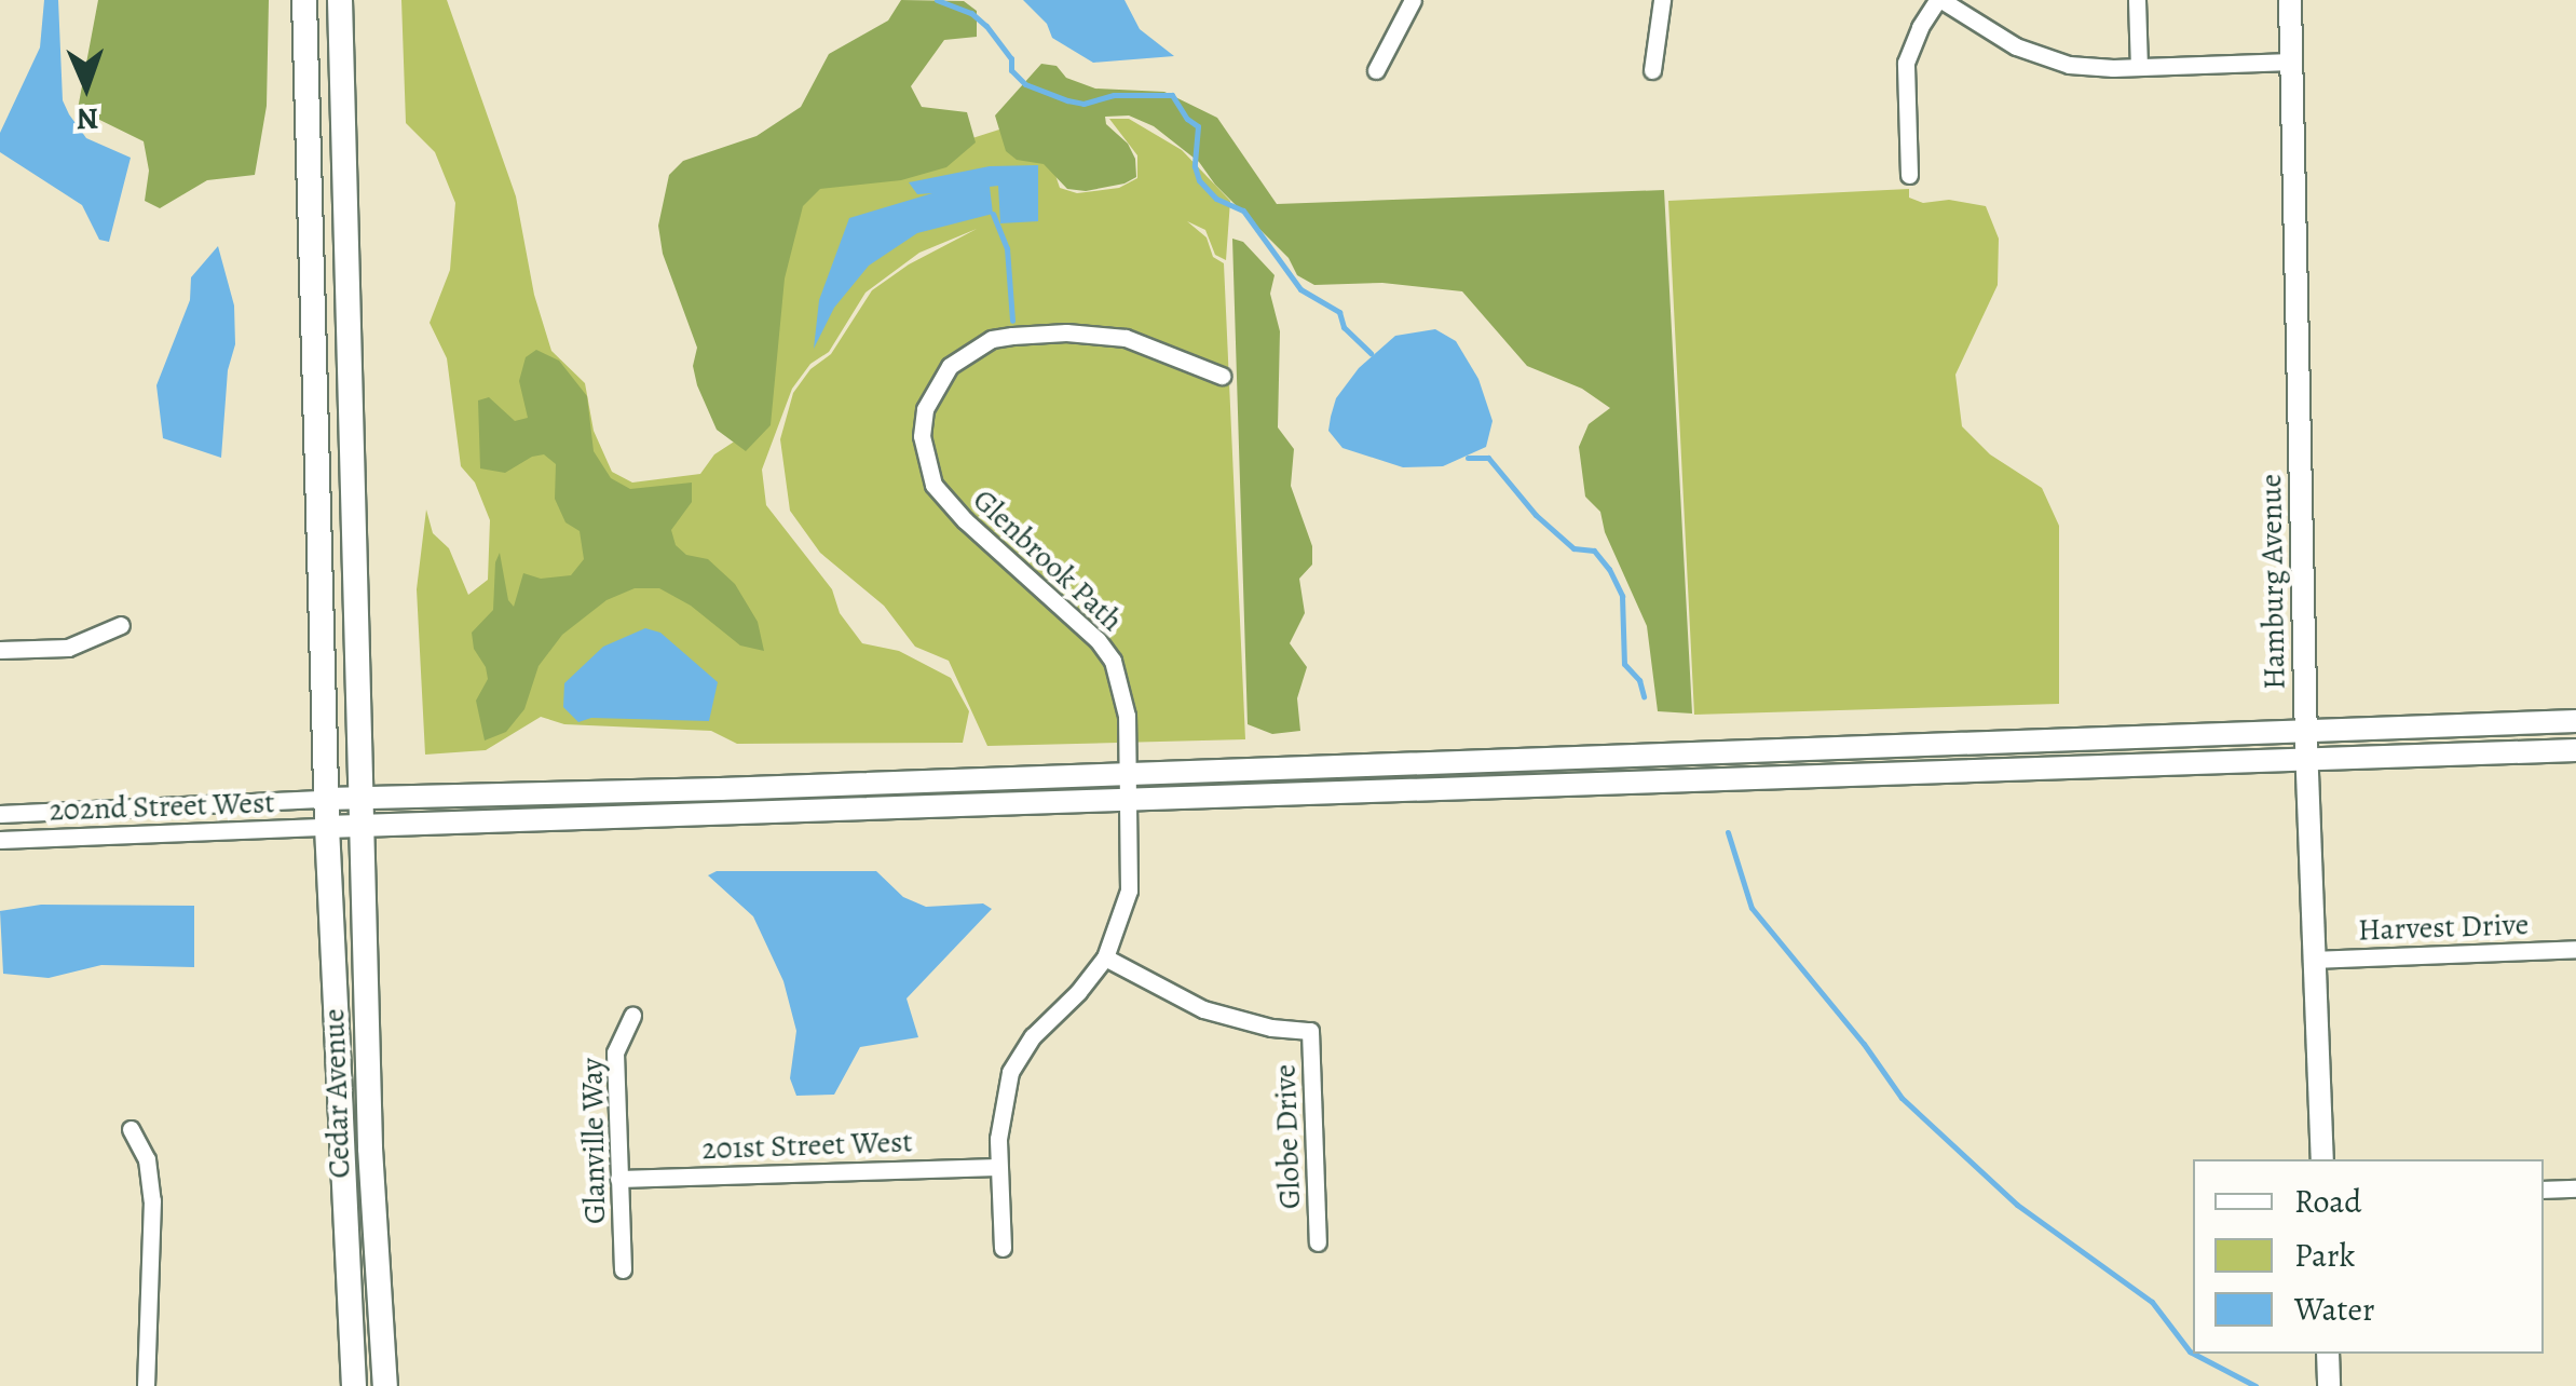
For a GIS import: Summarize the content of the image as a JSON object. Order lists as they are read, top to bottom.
{
  "streets": {
    "main road": ["Hamburg Avenue", "Cedar Avenue"],
    "street": [
      "Glenbrook Path",
      "202nd Street West",
      "Harvest Drive",
      "Globe Drive",
      "Glanville Way",
      "201st Street West"
    ]
  },
  "crossings": [
    ["Glenbrook Path", "Globe Drive"],
    ["Glenbrook Path", "201st Street West"],
    ["Hamburg Avenue", "Harvest Drive"],
    ["202nd Street West", "Cedar Avenue"],
    ["Glanville Way", "201st Street West"]
  ],
  "legend": ["Road", "Park", "Water"],
  "north": "bottom"
}
